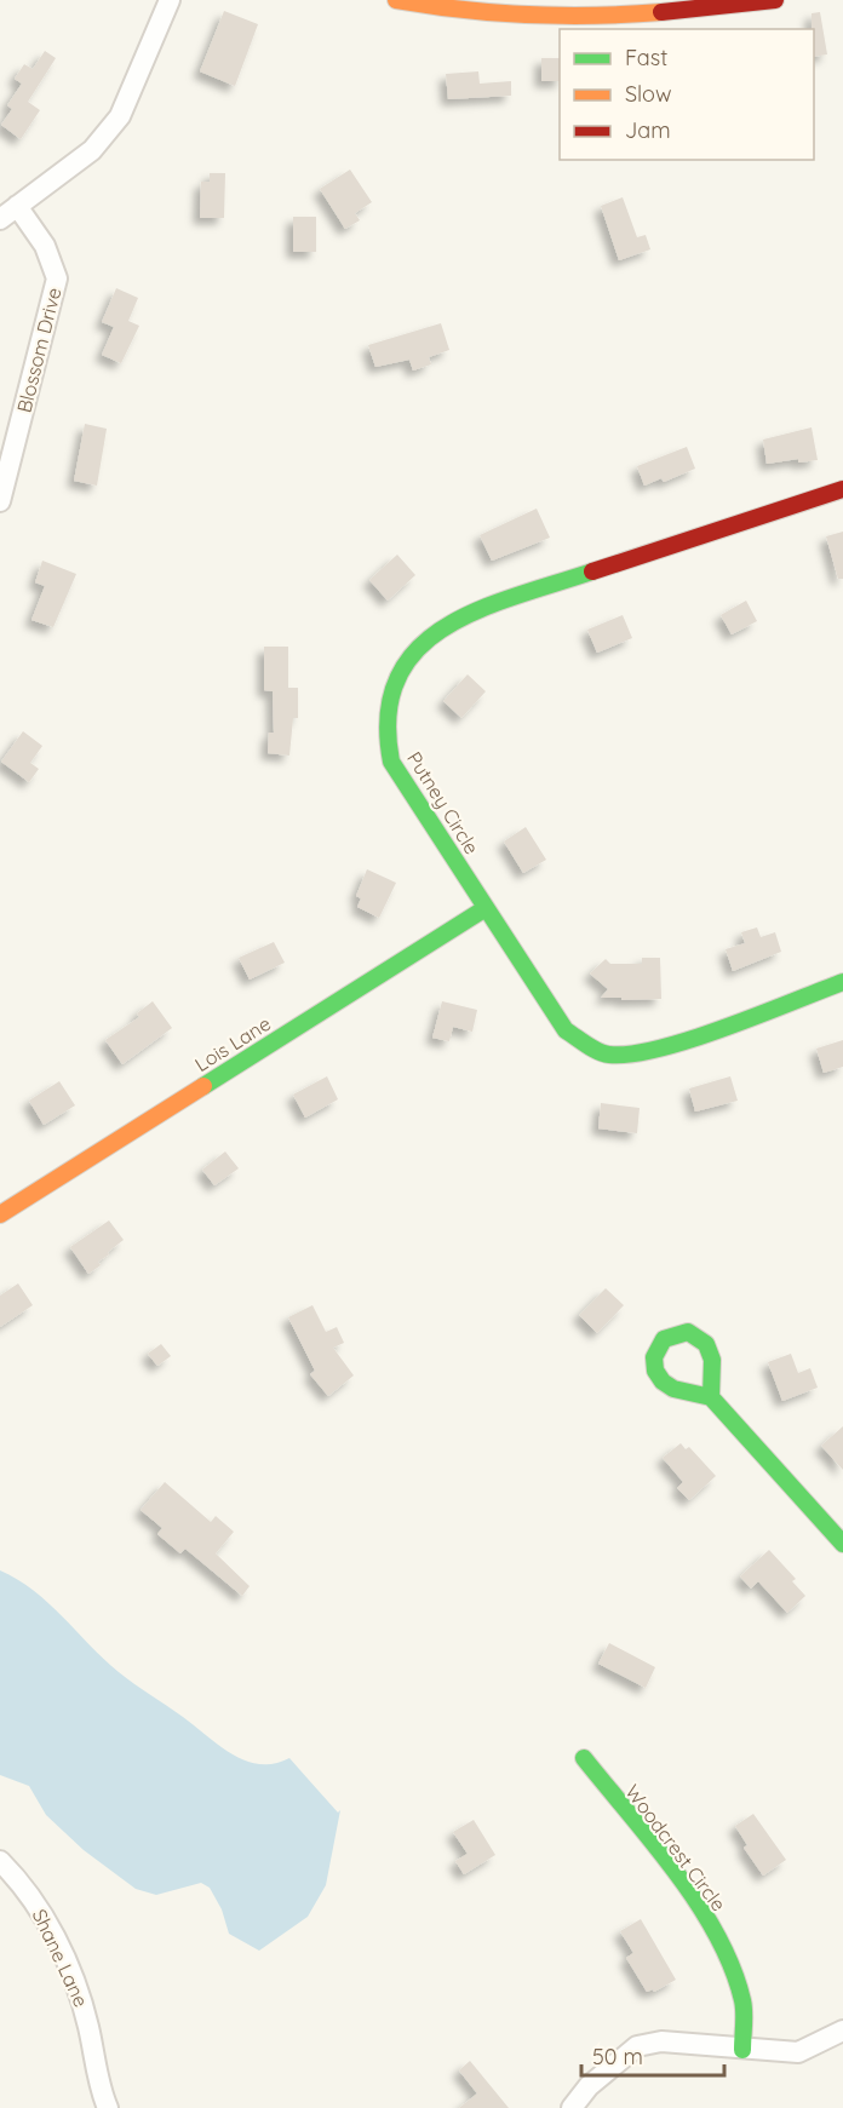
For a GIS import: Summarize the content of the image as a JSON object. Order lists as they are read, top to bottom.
{
  "streets": {
    "street": [
      "Blossom Drive",
      "Putney Circle",
      "Lois Lane",
      "Woodcrest Circle",
      "Shane Lane"
    ]
  },
  "crossings": [
    ["Putney Circle", "Lois Lane"]
  ],
  "legend": ["Fast", "Slow", "Jam"],
  "scale_bar": "50 m"
}
